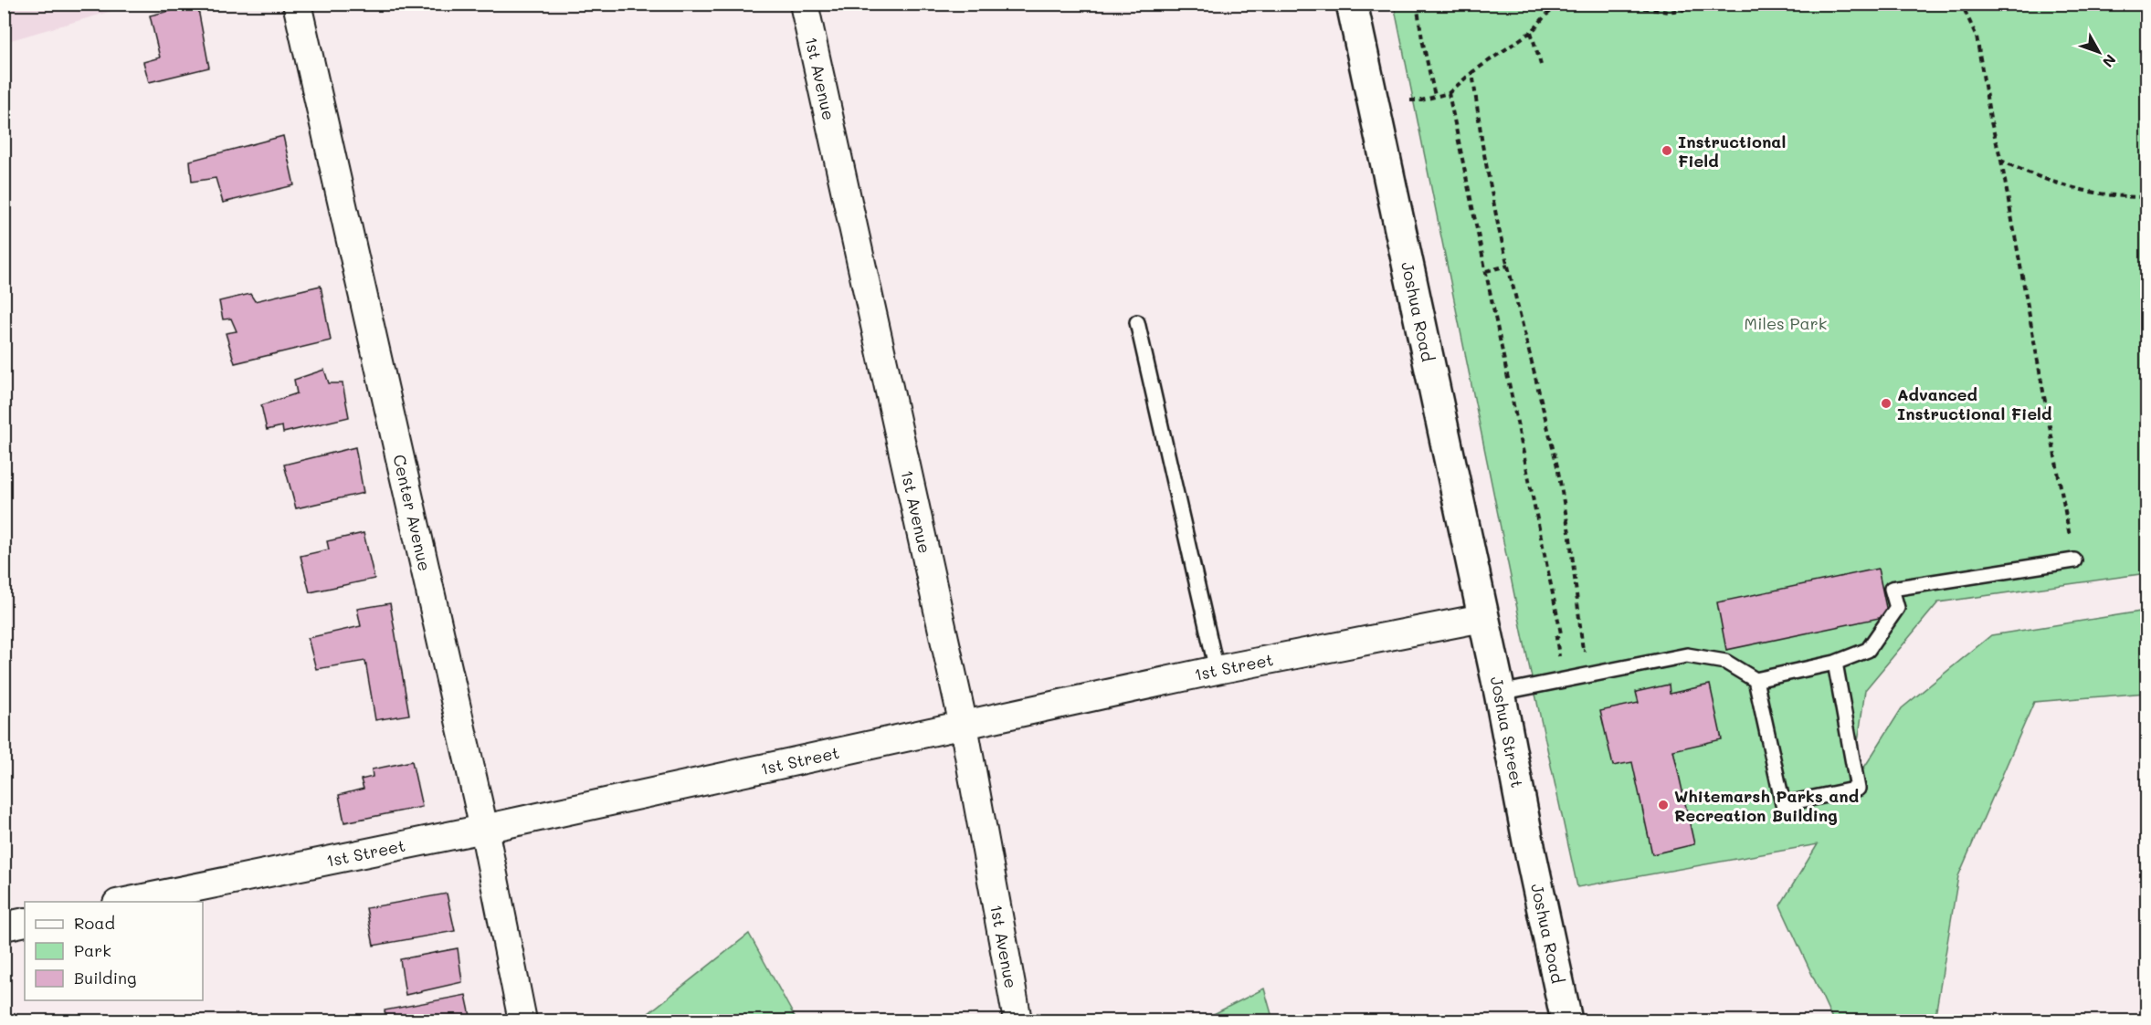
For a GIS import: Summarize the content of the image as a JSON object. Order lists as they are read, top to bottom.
{
  "streets": {
    "main road": ["Joshua Road", "Joshua Street"],
    "street": ["1st Avenue", "Center Avenue", "1st Street"]
  },
  "crossings": [
    ["1st Avenue", "1st Street"],
    ["Joshua Road", "1st Street"],
    ["Joshua Road", "Joshua Street"],
    ["Center Avenue", "1st Street"],
    ["1st Street", "Joshua Street"]
  ],
  "parks": ["Miles Park"],
  "places": ["Instructional Field", "Advanced Instructional Field", "Whitemarsh Parks and Recreation Building"],
  "legend": ["Road", "Park", "Building"],
  "north": "bottom right"
}
